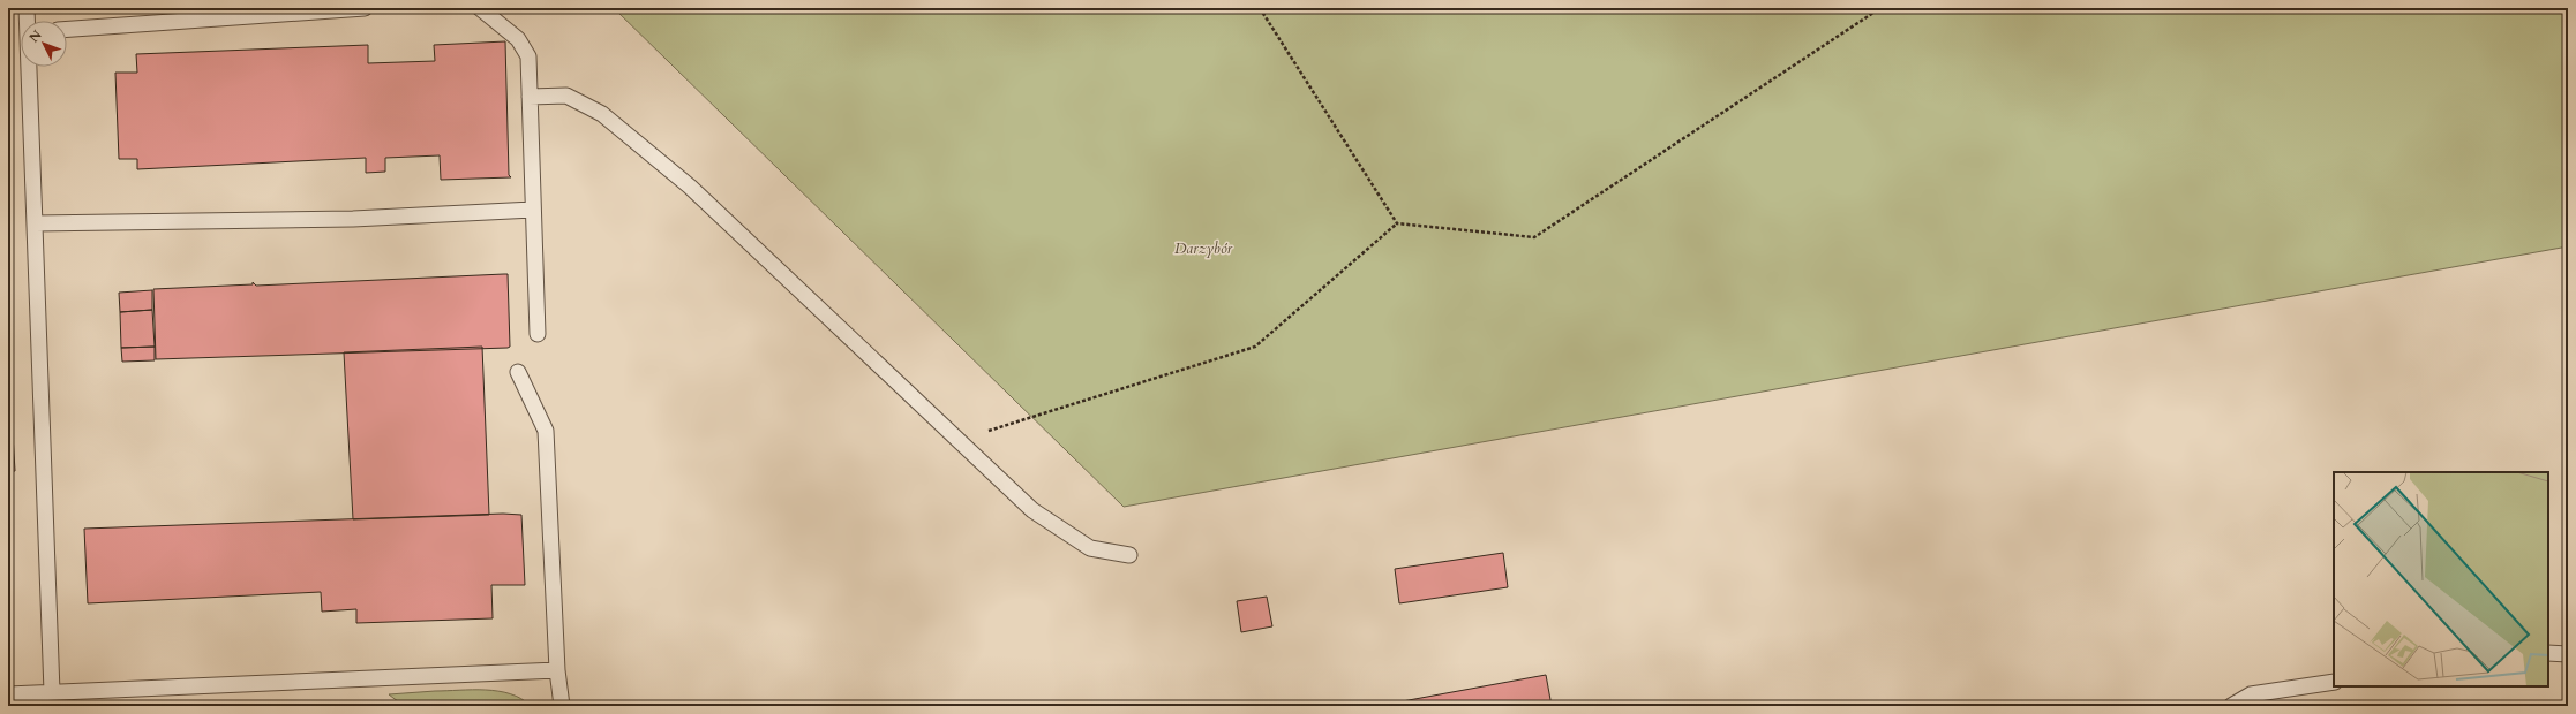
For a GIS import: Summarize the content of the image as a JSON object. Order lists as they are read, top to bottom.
{
  "parks": ["Darzybór"],
  "north": "top left"
}
